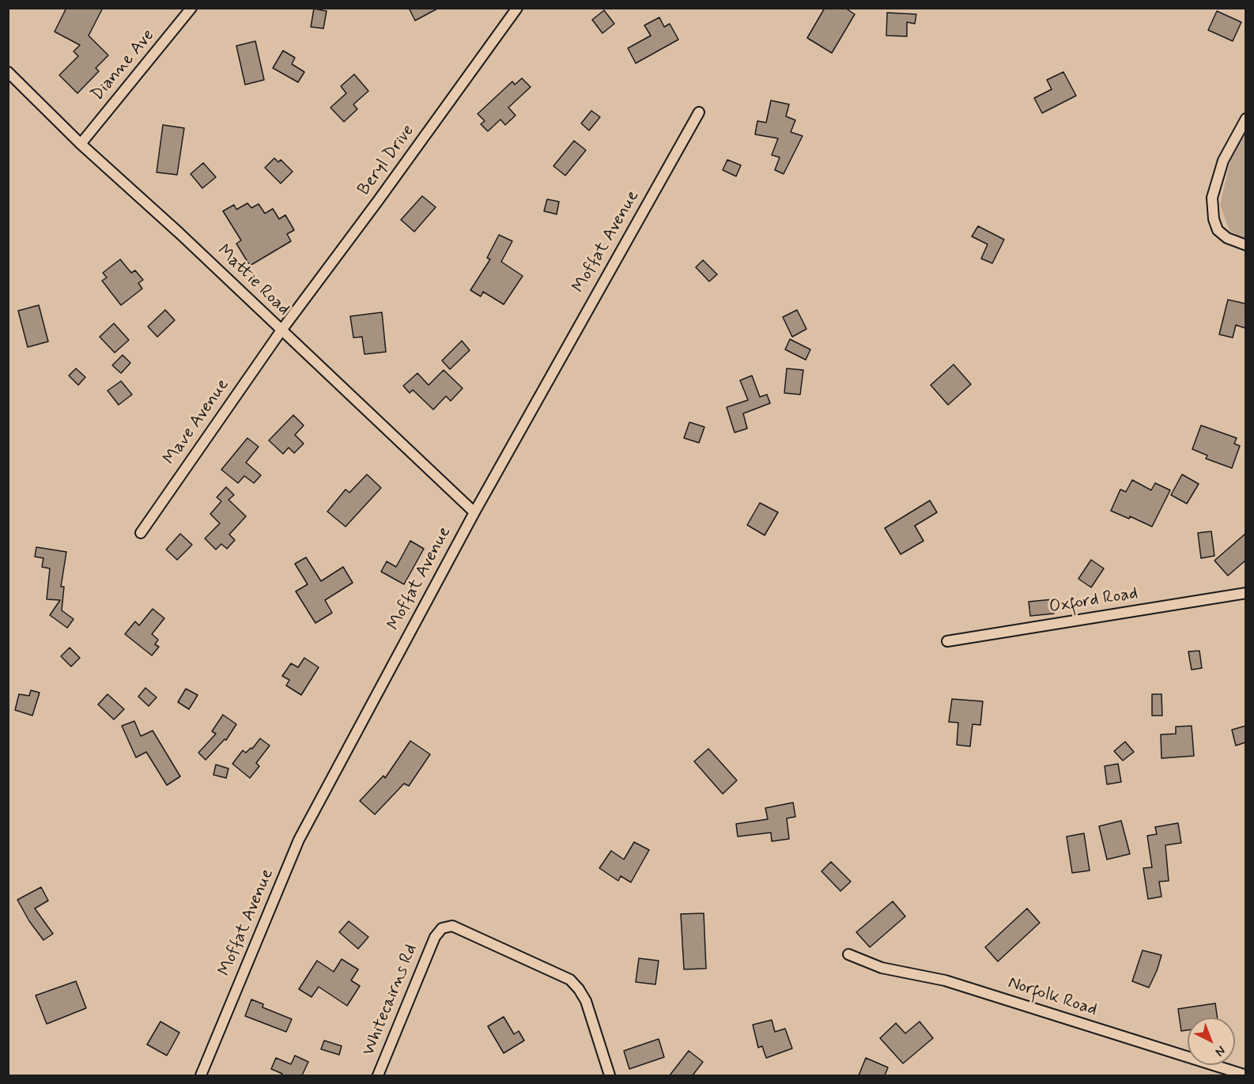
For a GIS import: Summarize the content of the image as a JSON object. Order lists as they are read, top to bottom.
{
  "streets": {
    "street": [
      "Dianne Ave",
      "Beryl Drive",
      "Moffat Avenue",
      "Mattie Road",
      "Mave Avenue",
      "Oxford Road",
      "Norfolk Road",
      "Whitecairns Rd"
    ]
  },
  "crossings": [
    ["Dianne Ave", "Mattie Road"],
    ["Beryl Drive", "Mattie Road"],
    ["Beryl Drive", "Mave Avenue"],
    ["Moffat Avenue", "Mattie Road"],
    ["Mattie Road", "Mave Avenue"]
  ],
  "north": "bottom right"
}
